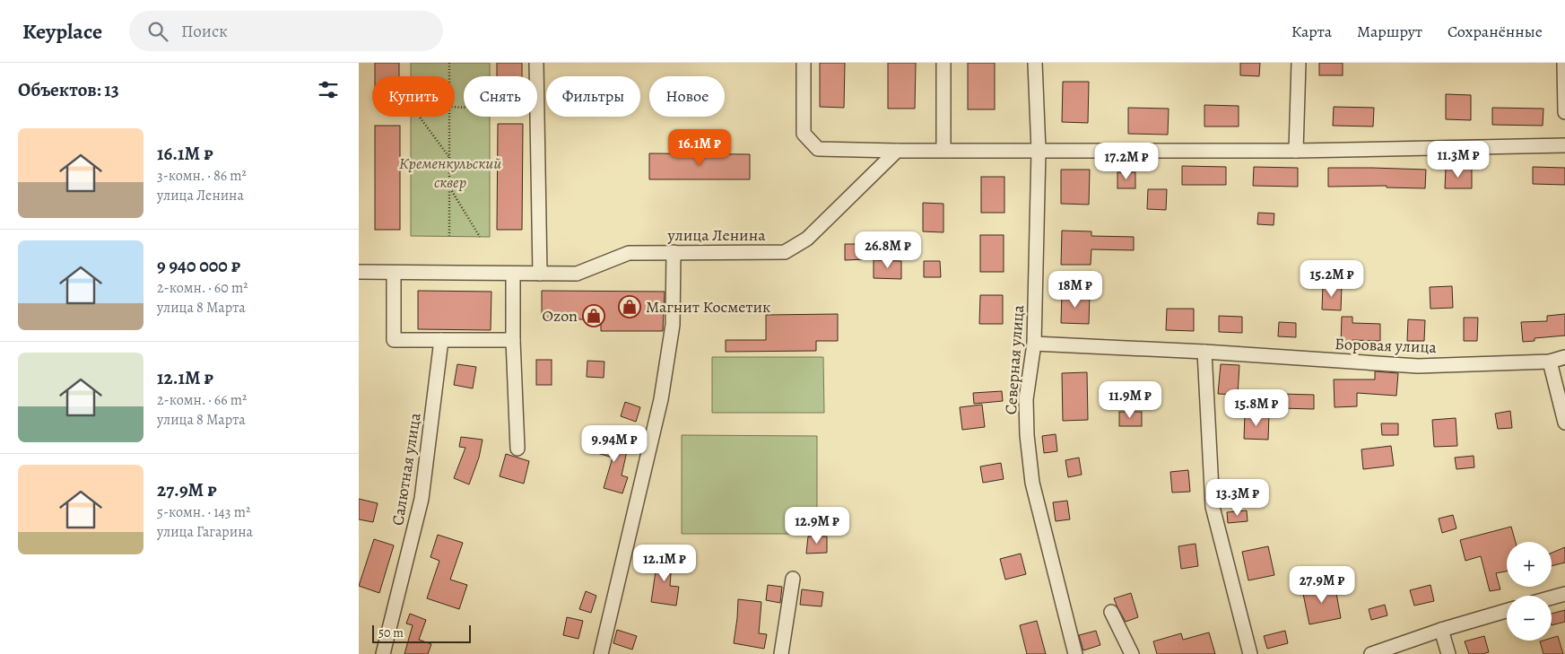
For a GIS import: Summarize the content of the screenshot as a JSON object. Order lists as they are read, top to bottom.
{
  "streets": {
    "street": [
      "улица Ленина",
      "Боровая улица",
      "Северная улица",
      "Салютная улица"
    ]
  },
  "crossings": [
    ["Боровая улица", "Северная улица"]
  ],
  "parks": ["Кременкульский сквер"],
  "places": {
    "shop": ["Магнит Косметик", "Ozon"]
  },
  "scale_bar": "50 m",
  "page": {
    "header": "Keyplace",
    "search": "Поиск",
    "nav": ["Карта", "Маршрут", "Сохранённые"],
    "heading": "Объектов: 13",
    "chip": [
      "Купить",
      "Снять",
      "Фильтры",
      "Новое"
    ],
    "list": [
      {
        "name": "16.1M ₽",
        "note": "3-комн. · 86 m² · улица Ленина"
      },
      {
        "name": "9 940 000 ₽",
        "note": "2-комн. · 60 m² · улица 8 Марта"
      },
      {
        "name": "12.1M ₽",
        "note": "2-комн. · 66 m² · улица 8 Марта"
      },
      {
        "name": "27.9M ₽",
        "note": "5-комн. · 143 m² · улица Гагарина"
      }
    ],
    "price": [
      "16.1M ₽",
      "11.3M ₽",
      "17.2M ₽",
      "26.8M ₽",
      "15.2M ₽",
      "18M ₽",
      "11.9M ₽",
      "15.8M ₽",
      "9.94M ₽",
      "13.3M ₽",
      "12.9M ₽",
      "12.1M ₽",
      "27.9M ₽"
    ],
    "map_buttons": ["+", "−"],
    "scale": "50 m"
  }
}
